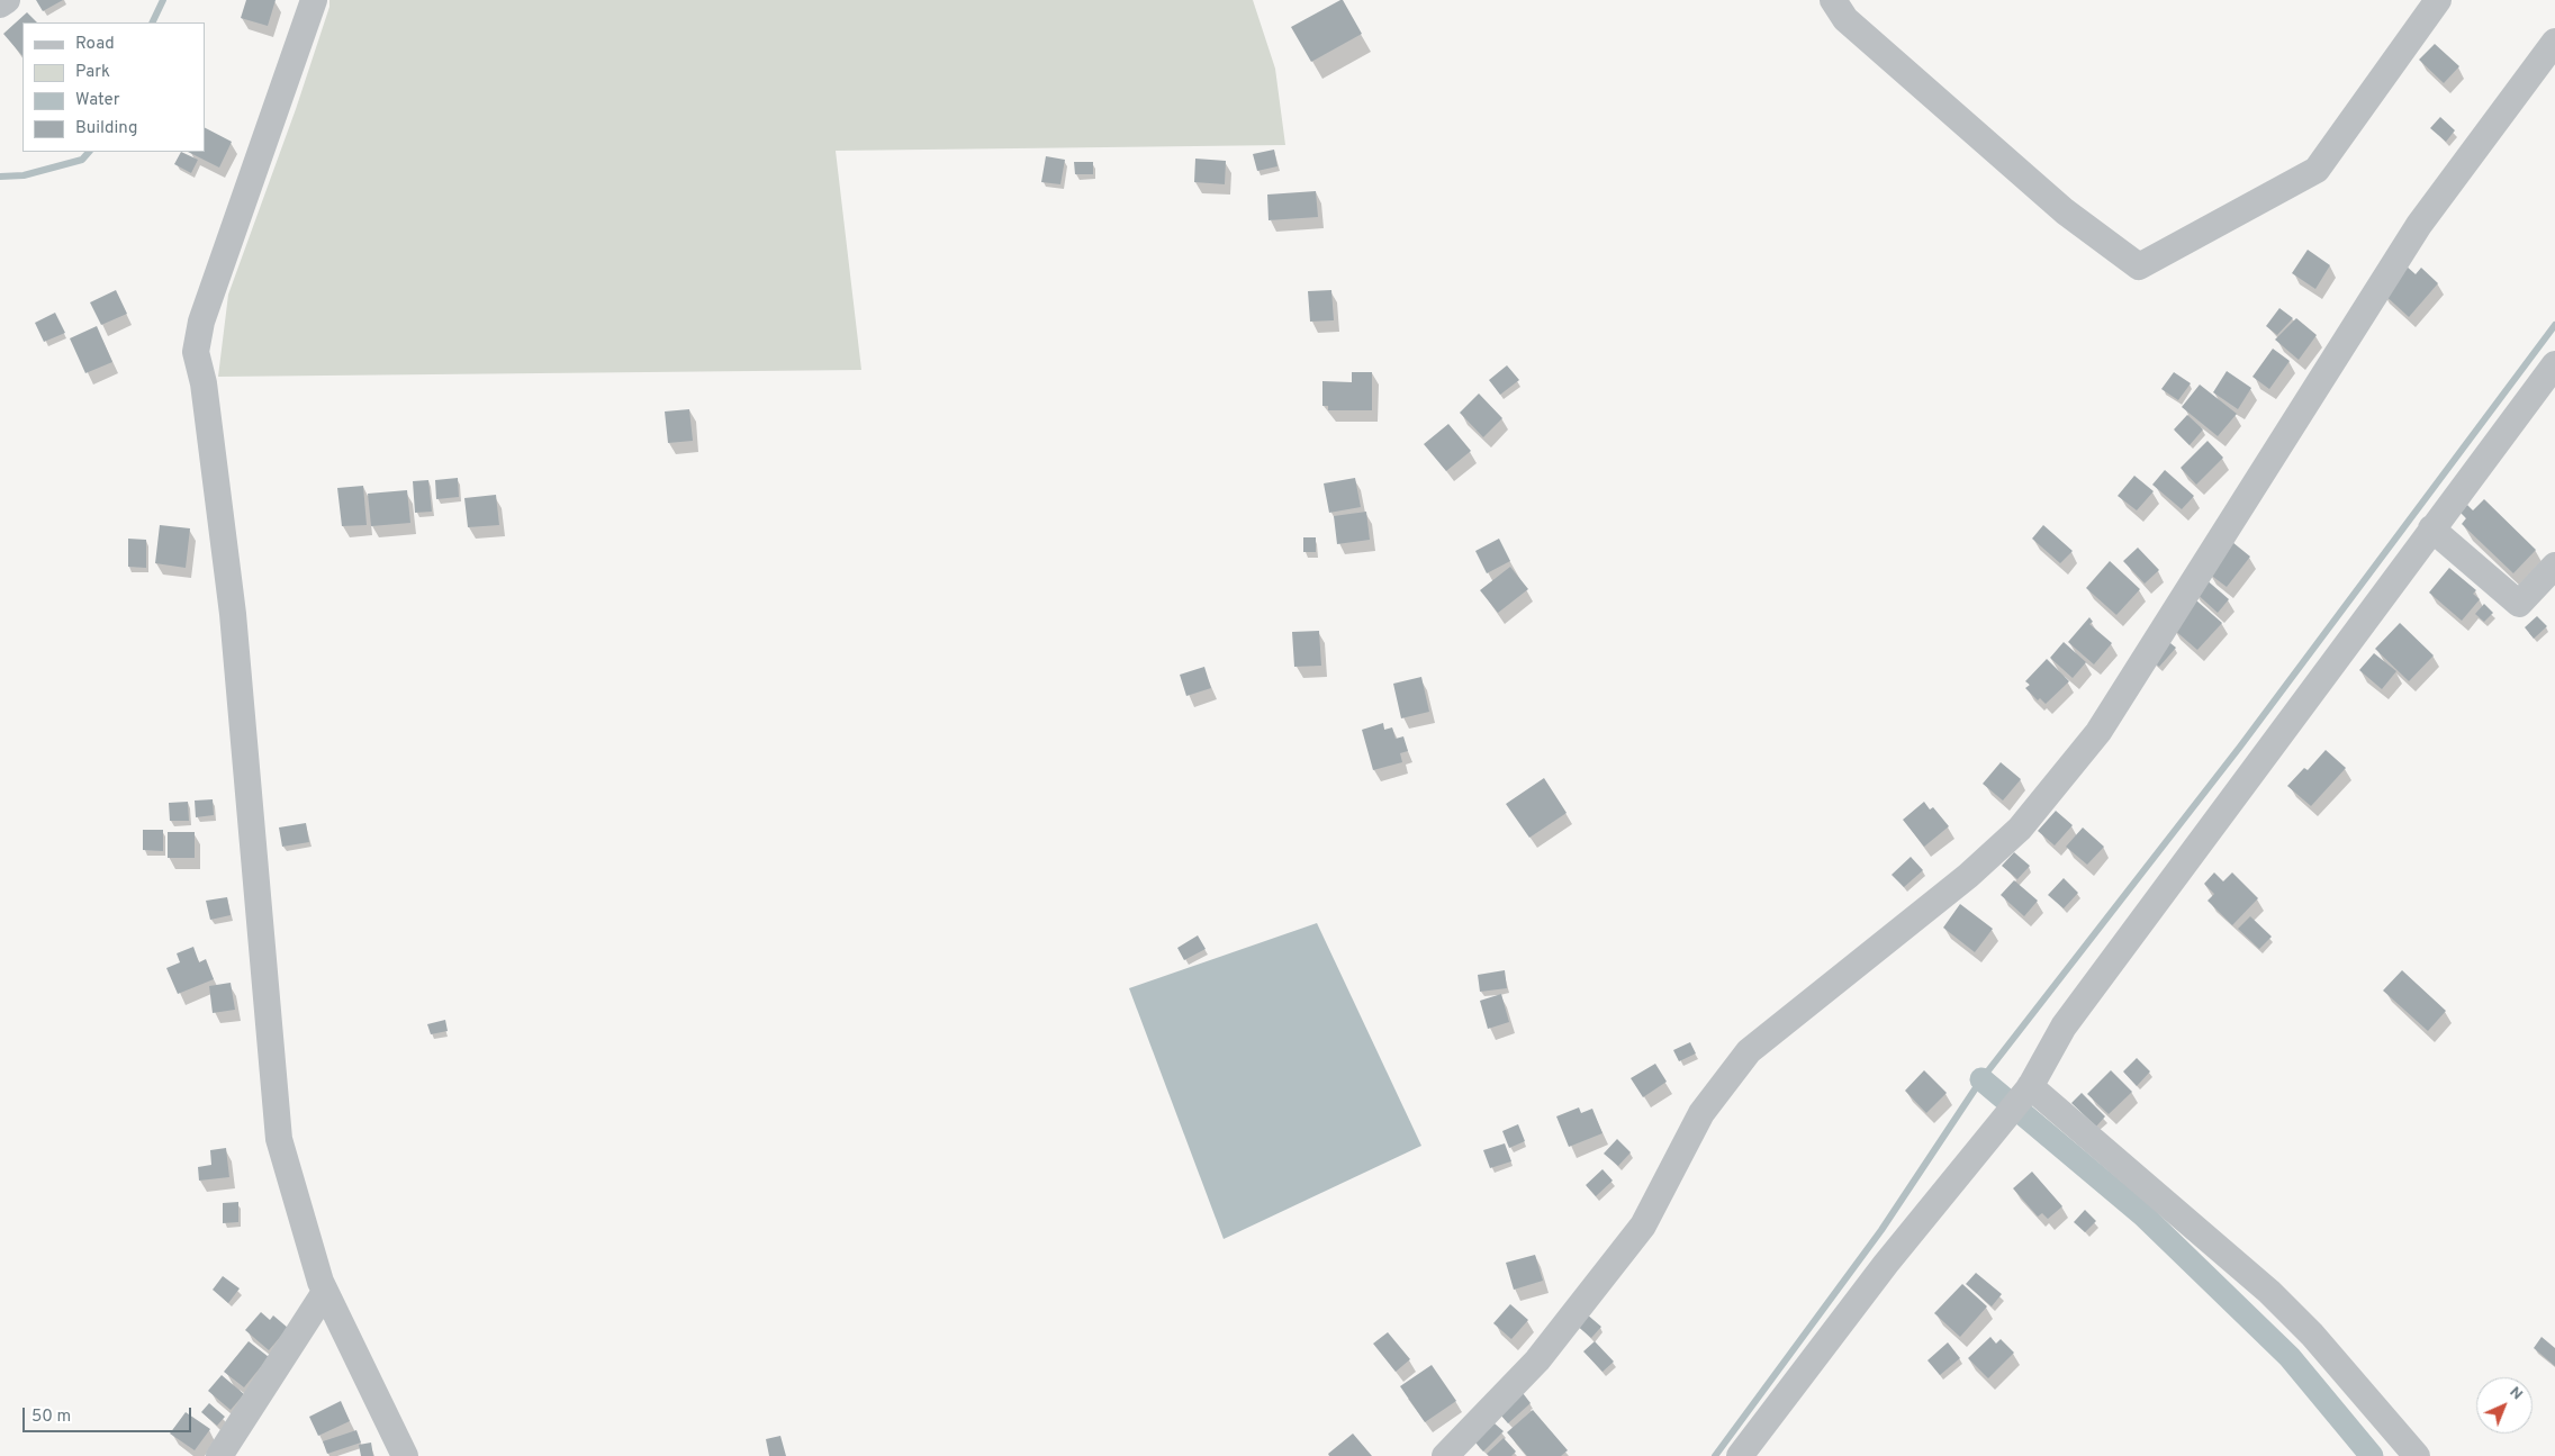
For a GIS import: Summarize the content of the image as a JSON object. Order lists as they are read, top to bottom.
{
  "legend": [
    "Road",
    "Park",
    "Water",
    "Building"
  ],
  "scale_bar": "50 m",
  "north": "top right"
}
